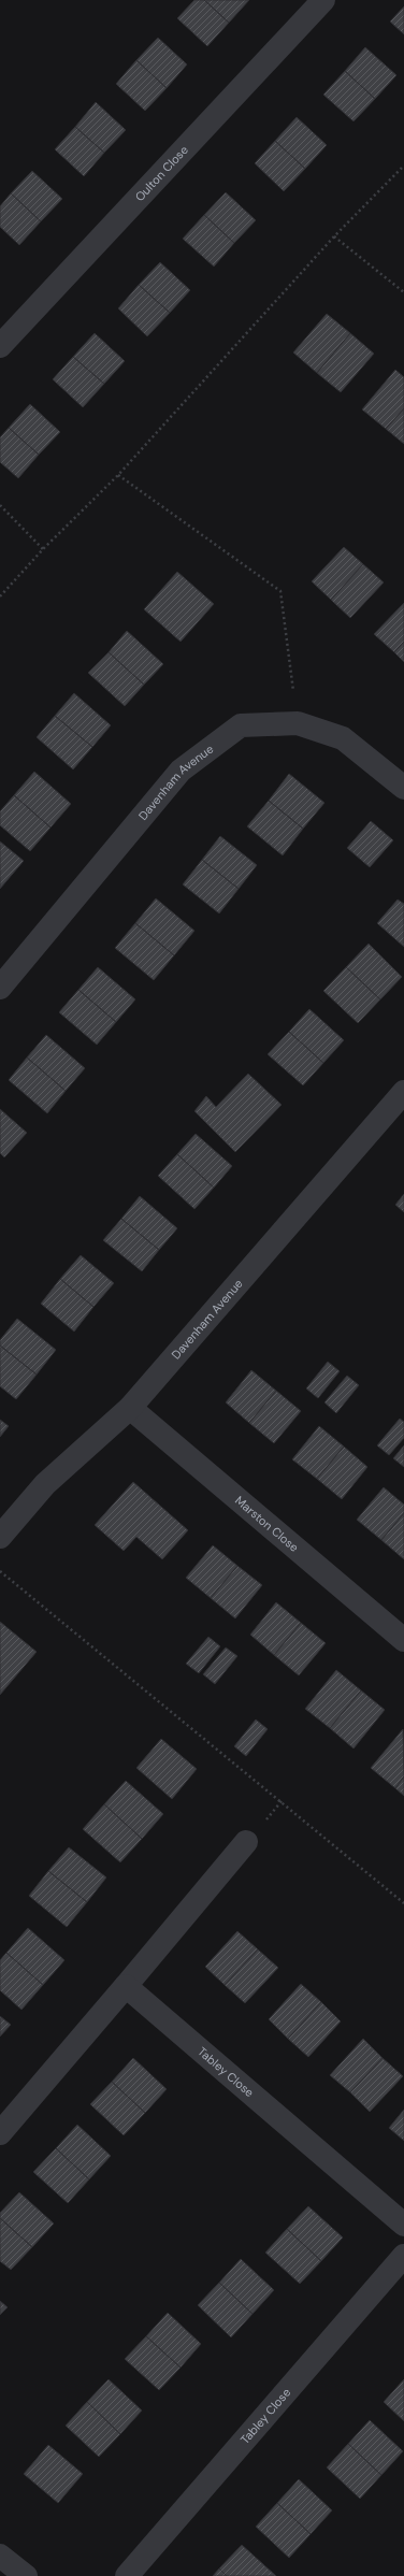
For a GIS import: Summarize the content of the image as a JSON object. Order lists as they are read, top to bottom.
{
  "streets": {
    "street": [
      "Oulton Close",
      "Davenham Avenue",
      "Marston Close",
      "Tabley Close"
    ]
  },
  "crossings": [
    ["Davenham Avenue", "Marston Close"]
  ]
}
